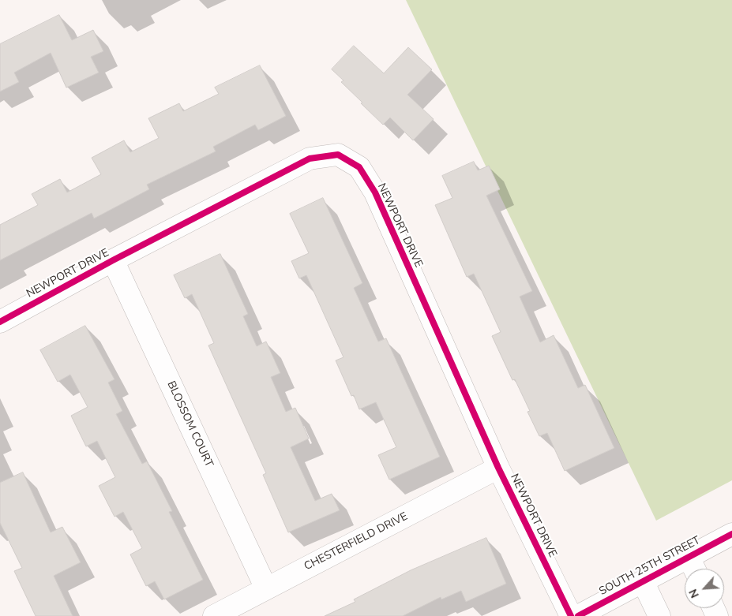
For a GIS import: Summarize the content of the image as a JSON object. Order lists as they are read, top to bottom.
{
  "streets": {
    "street": [
      "NEWPORT DRIVE",
      "BLOSSOM COURT",
      "CHESTERFIELD DRIVE",
      "SOUTH 25TH STREET"
    ]
  },
  "crossings": [
    ["NEWPORT DRIVE", "BLOSSOM COURT"],
    ["NEWPORT DRIVE", "CHESTERFIELD DRIVE"],
    ["BLOSSOM COURT", "CHESTERFIELD DRIVE"]
  ],
  "north": "bottom left"
}
